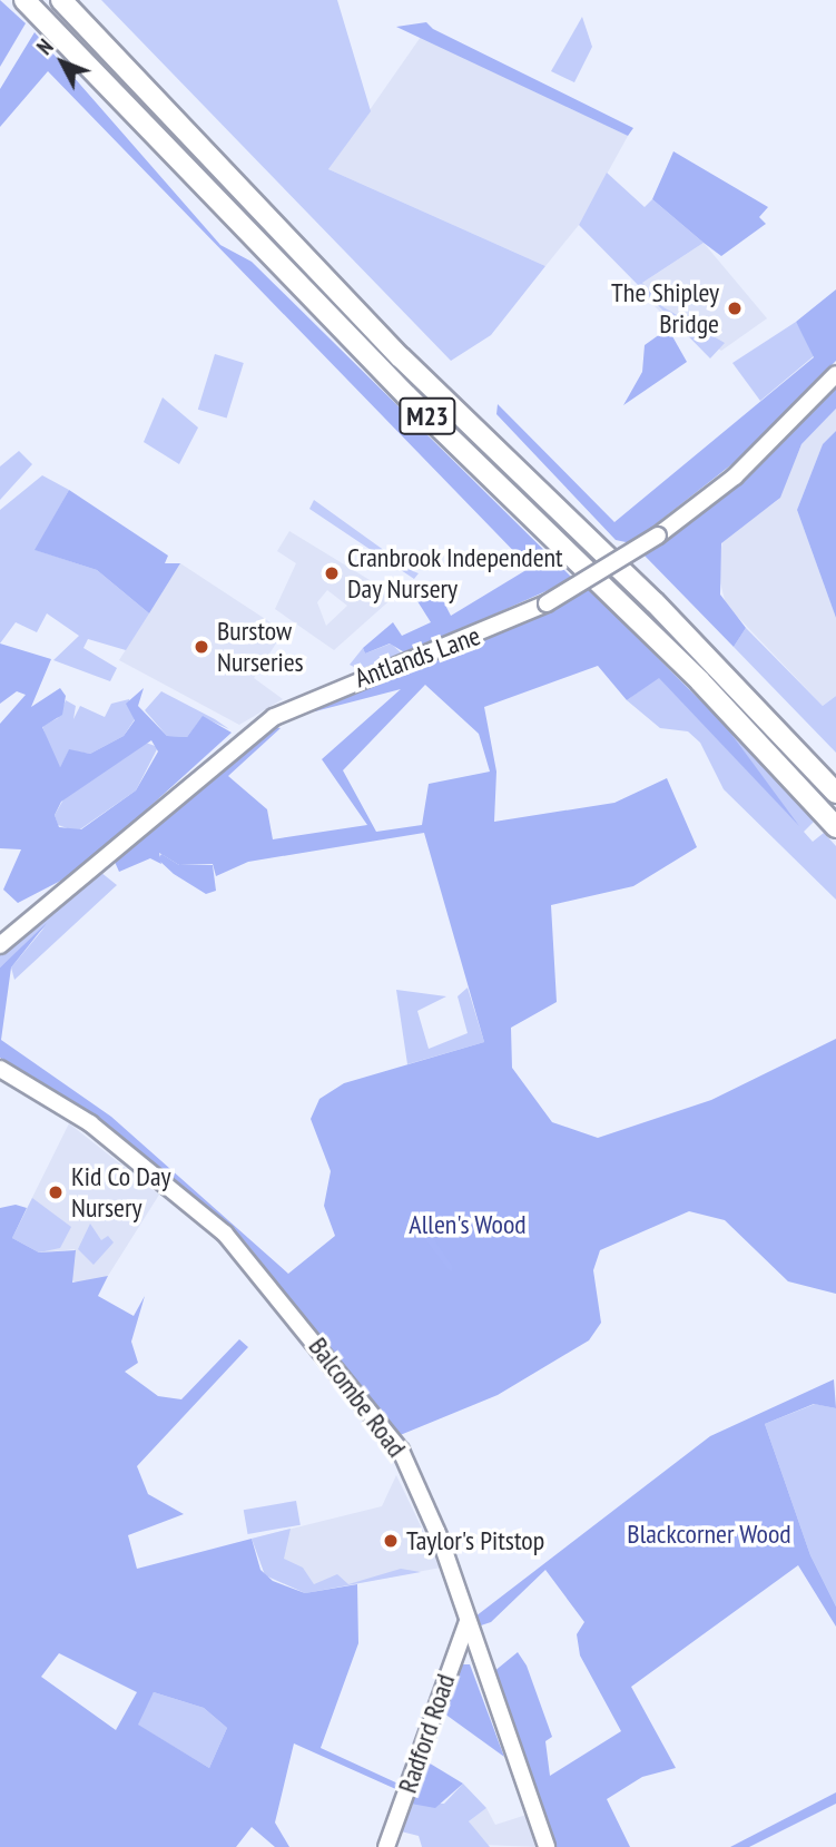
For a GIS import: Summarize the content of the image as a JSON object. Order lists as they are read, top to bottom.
{
  "streets": {
    "highway": ["M23"],
    "main road": ["Antlands Lane", "Balcombe Road", "Radford Road"]
  },
  "crossings": [
    ["Balcombe Road", "Radford Road"]
  ],
  "parks": ["Allen's Wood", "Blackcorner Wood"],
  "places": [
    "The Shipley Bridge",
    "Cranbrook Independent Day Nursery",
    "Burstow Nurseries",
    "Kid Co Day Nursery",
    "Taylor's Pitstop"
  ],
  "north": "top left"
}
